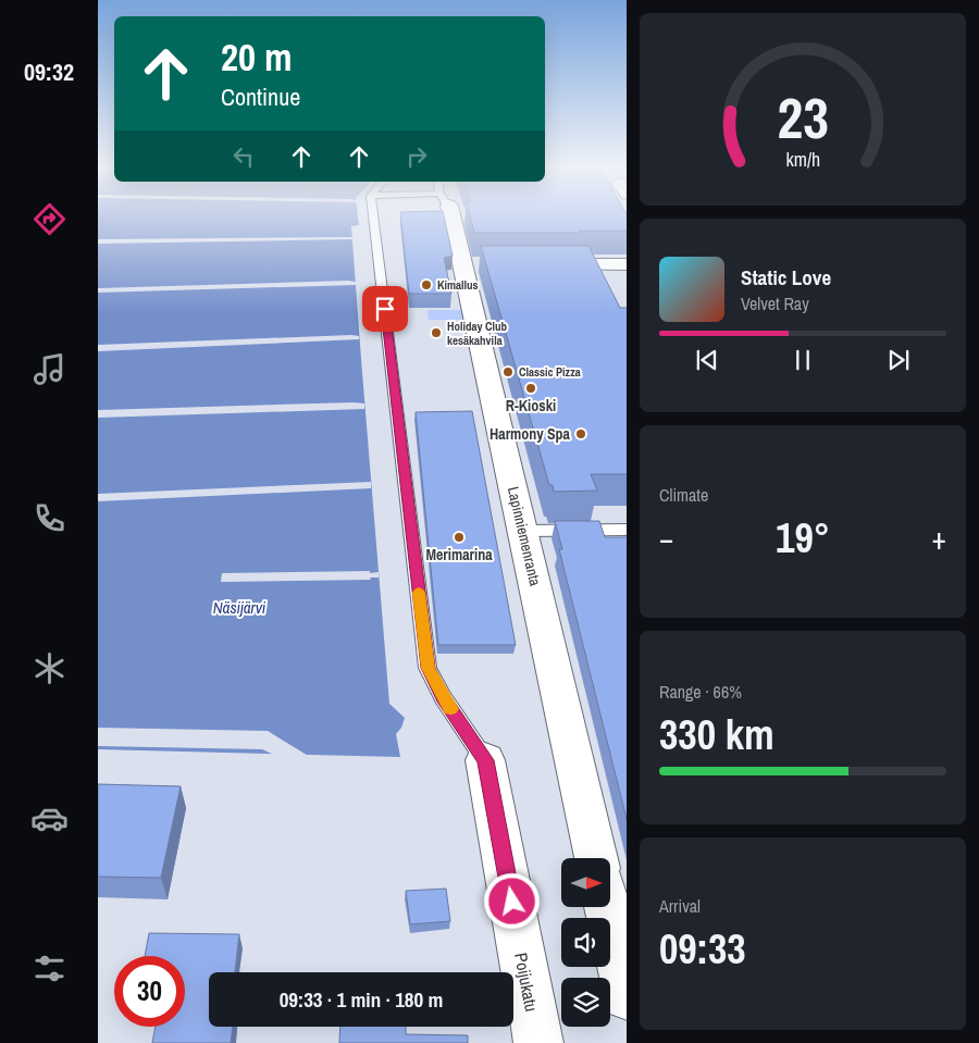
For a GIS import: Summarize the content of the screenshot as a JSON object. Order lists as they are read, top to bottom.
{
  "streets": {
    "street": ["Lapinniemenranta", "Poijukatu"]
  },
  "water": ["Näsijärvi"],
  "places": [
    "Kimallus",
    "Holiday Club kesäkahvila",
    "Classic Pizza",
    "R-Kioski",
    "Harmony Spa",
    "Merimarina"
  ],
  "north": "right",
  "page": {
    "tabs": "09:32",
    "turn": ["20 m", "Continue"],
    "song": ["Static Love", "Velvet Ray"],
    "tile": [
      "Climate",
      ["Range · 66%", "330 km"],
      ["Arrival", "09:33"]
    ],
    "heat": ["−", "19°", "+"],
    "limit": "30",
    "trip": "09:33 · 1 min · 180 m",
    "gauge": ["23", "km/h"]
  }
}
